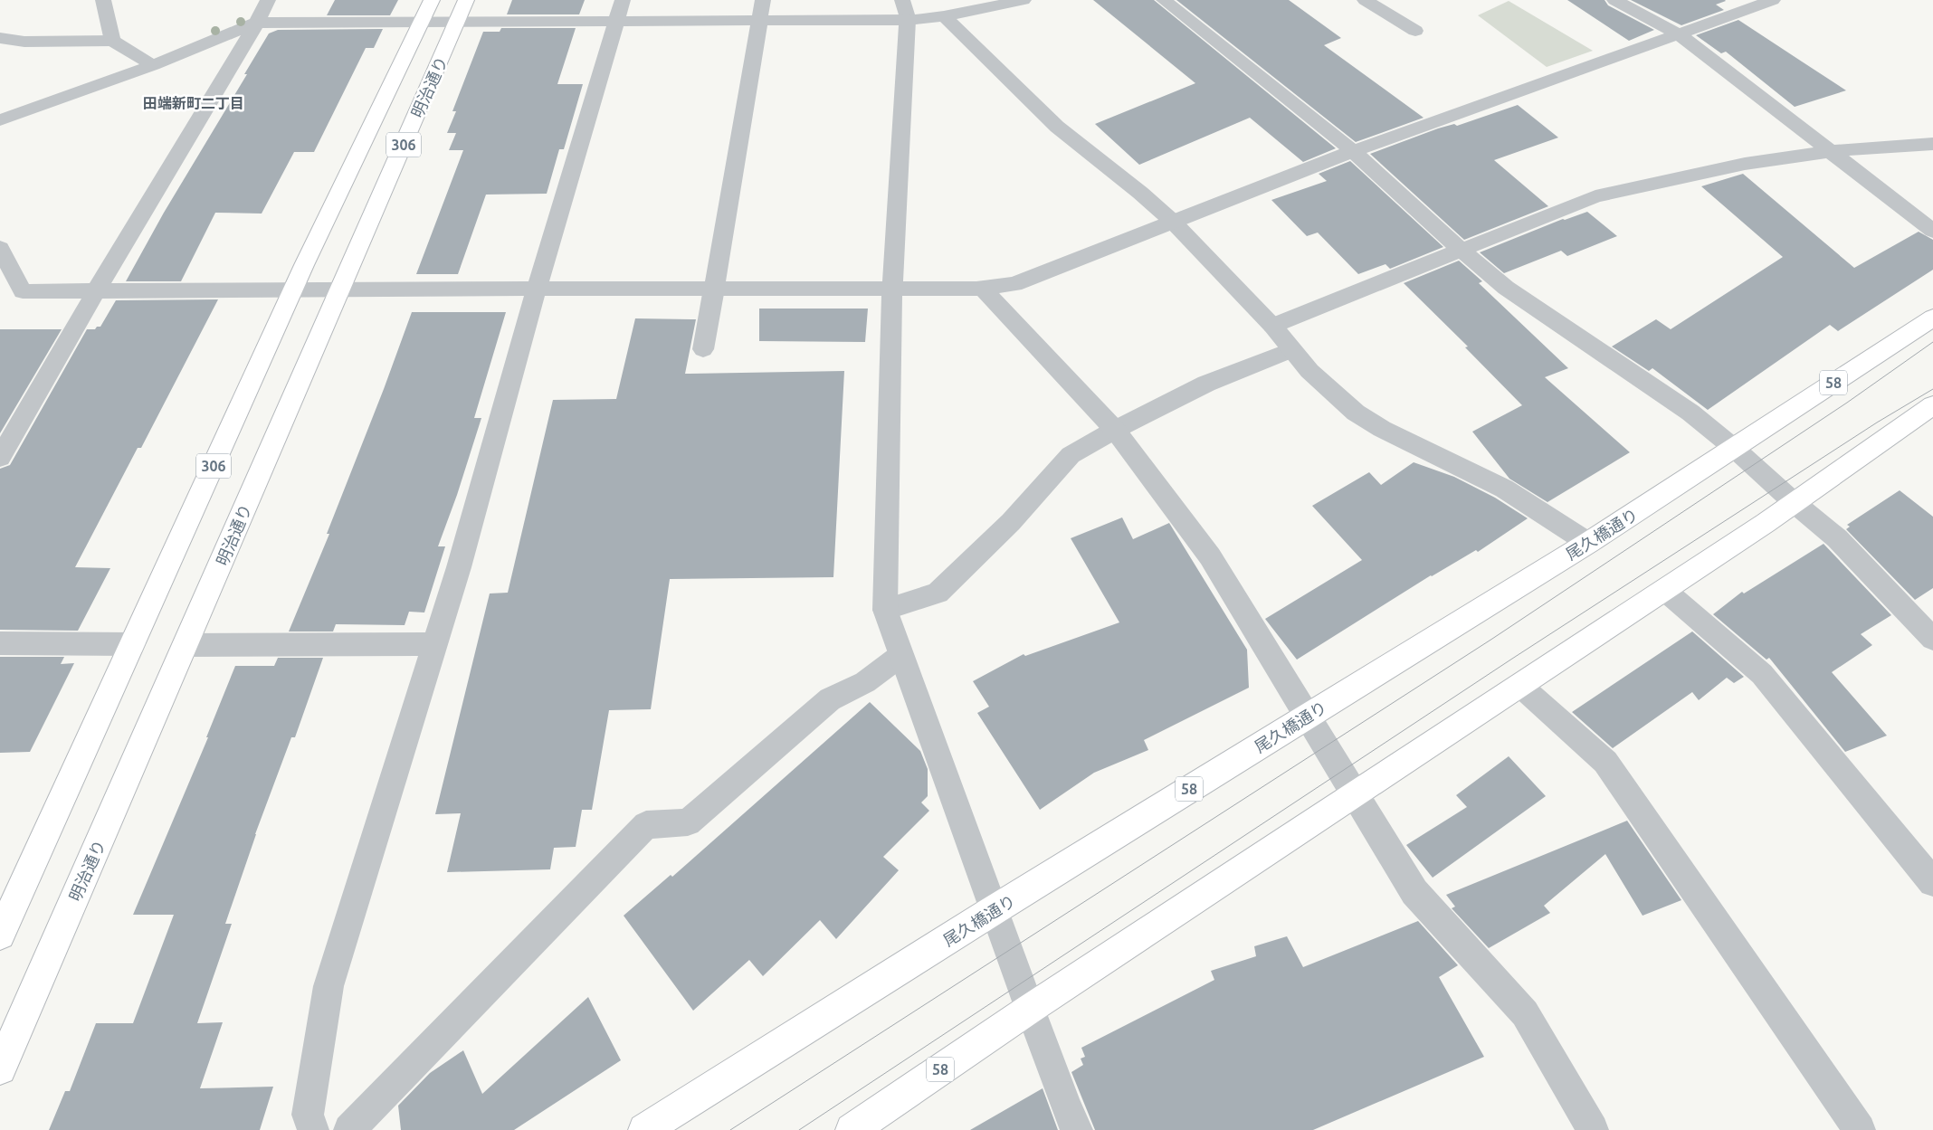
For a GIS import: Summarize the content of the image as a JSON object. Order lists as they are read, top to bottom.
{
  "streets": {
    "main road": [
      "明治通り",
      "306",
      "58",
      "尾久橋通り"
    ]
  },
  "districts": ["田端新町二丁目"]
}
